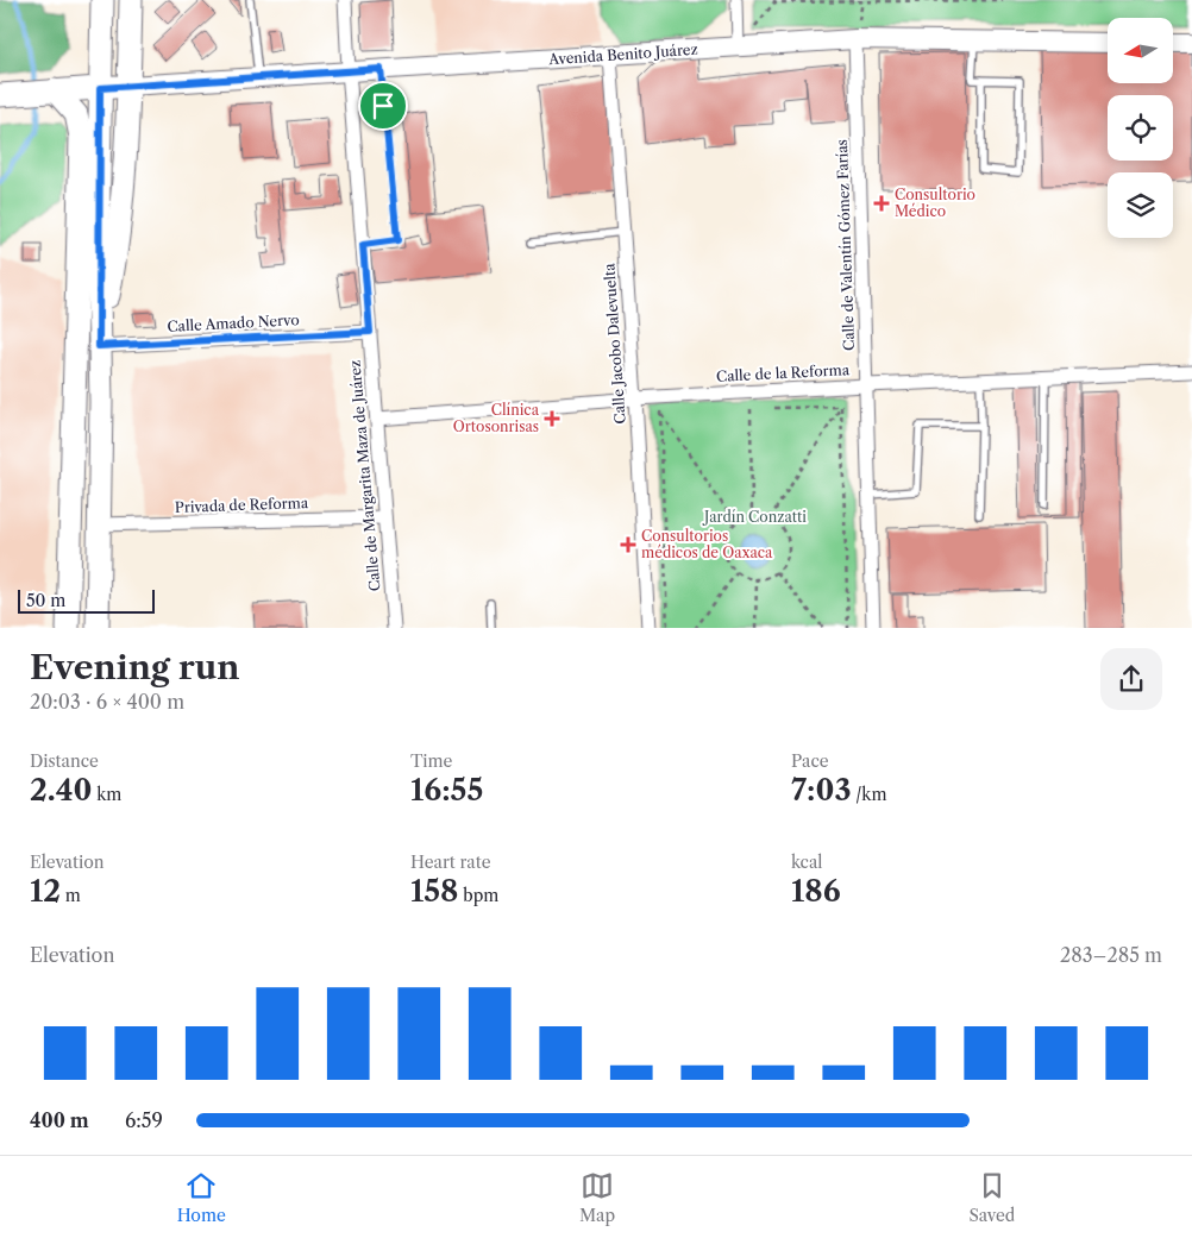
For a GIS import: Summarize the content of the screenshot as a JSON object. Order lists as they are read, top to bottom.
{
  "streets": {
    "main road": ["Avenida Benito Juárez"],
    "street": [
      "Calle de Valentín Gómez Farías",
      "Calle Amado Nervo",
      "Calle Jacobo Dalevuelta",
      "Calle de la Reforma",
      "Calle de Margarita Maza de Juárez",
      "Privada de Reforma"
    ]
  },
  "crossings": [
    ["Avenida Benito Juárez", "Calle de Valentín Gómez Farías"],
    ["Avenida Benito Juárez", "Calle Jacobo Dalevuelta"],
    ["Avenida Benito Juárez", "Calle de Margarita Maza de Juárez"],
    ["Calle de Valentín Gómez Farías", "Calle de la Reforma"],
    ["Calle Amado Nervo", "Calle de Margarita Maza de Juárez"],
    ["Calle Jacobo Dalevuelta", "Calle de la Reforma"],
    ["Calle de la Reforma", "Calle de Margarita Maza de Juárez"],
    ["Calle de Margarita Maza de Juárez", "Privada de Reforma"]
  ],
  "parks": ["Jardín Conzatti"],
  "places": {
    "health": ["Consultorio Médico", "Clínica Ortosonrisas", "Consultorios médicos de Oaxaca"]
  },
  "scale_bar": "50 m",
  "north": "left",
  "page": {
    "scale": "50 m",
    "heading": ["Evening run", "20:03 · 6 × 400 m"],
    "stats": [
      ["Distance", "2.40 km"],
      ["Time", "16:55"],
      ["Pace", "7:03 /km"],
      ["Elevation", "12 m"],
      ["Heart rate", "158 bpm"],
      ["kcal", "186"]
    ],
    "chart": ["Elevation", "283–285 m"],
    "list": [
      {
        "name": "400 m",
        "note": "6:59"
      }
    ],
    "tabs": ["Home", "Map", "Saved"]
  }
}
